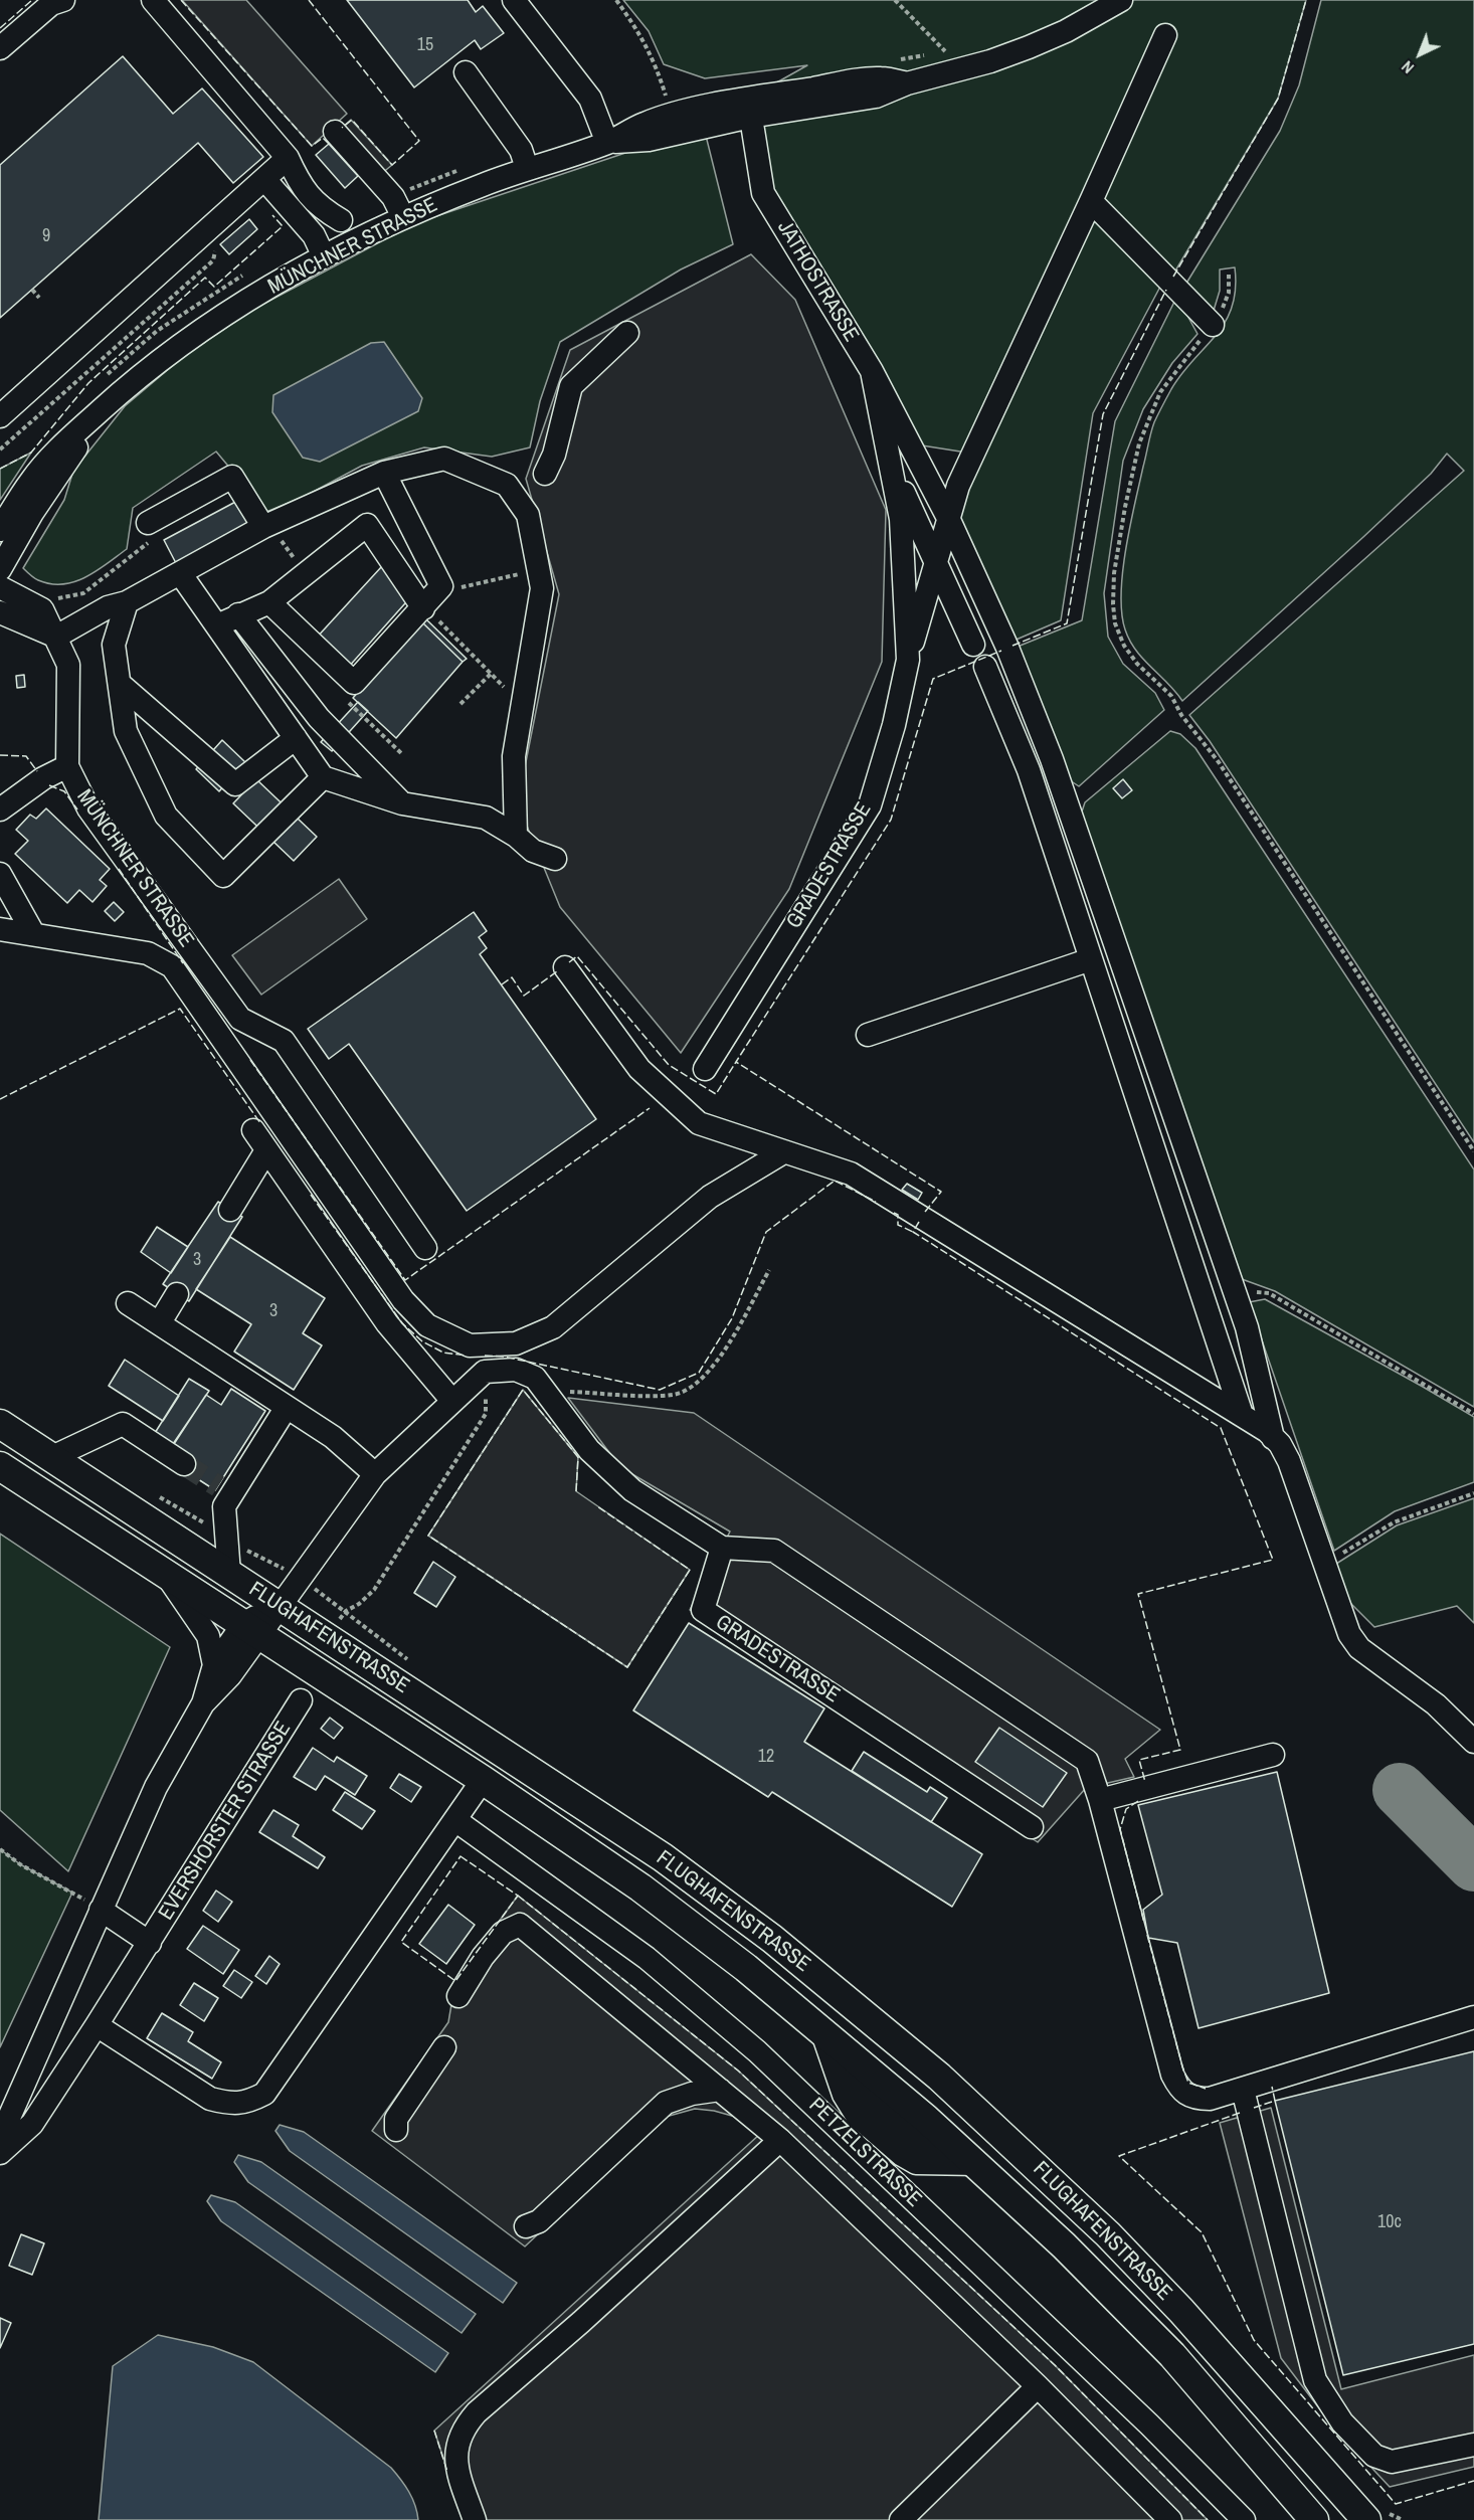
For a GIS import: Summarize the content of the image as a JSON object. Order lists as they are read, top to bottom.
{
  "streets": {
    "main road": ["FLUGHAFENSTRASSE"],
    "street": [
      "MÜNCHNER STRASSE",
      "JATHOSTRASSE",
      "GRADESTRASSE",
      "EVERSHORSTER STRASSE",
      "PETZELSTRASSE"
    ]
  },
  "crossings": [
    ["MÜNCHNER STRASSE", "JATHOSTRASSE"],
    ["JATHOSTRASSE", "GRADESTRASSE"]
  ],
  "house_numbers": [
    "15",
    "9",
    "3",
    "3",
    "12",
    "10c"
  ],
  "north": "bottom left"
}
